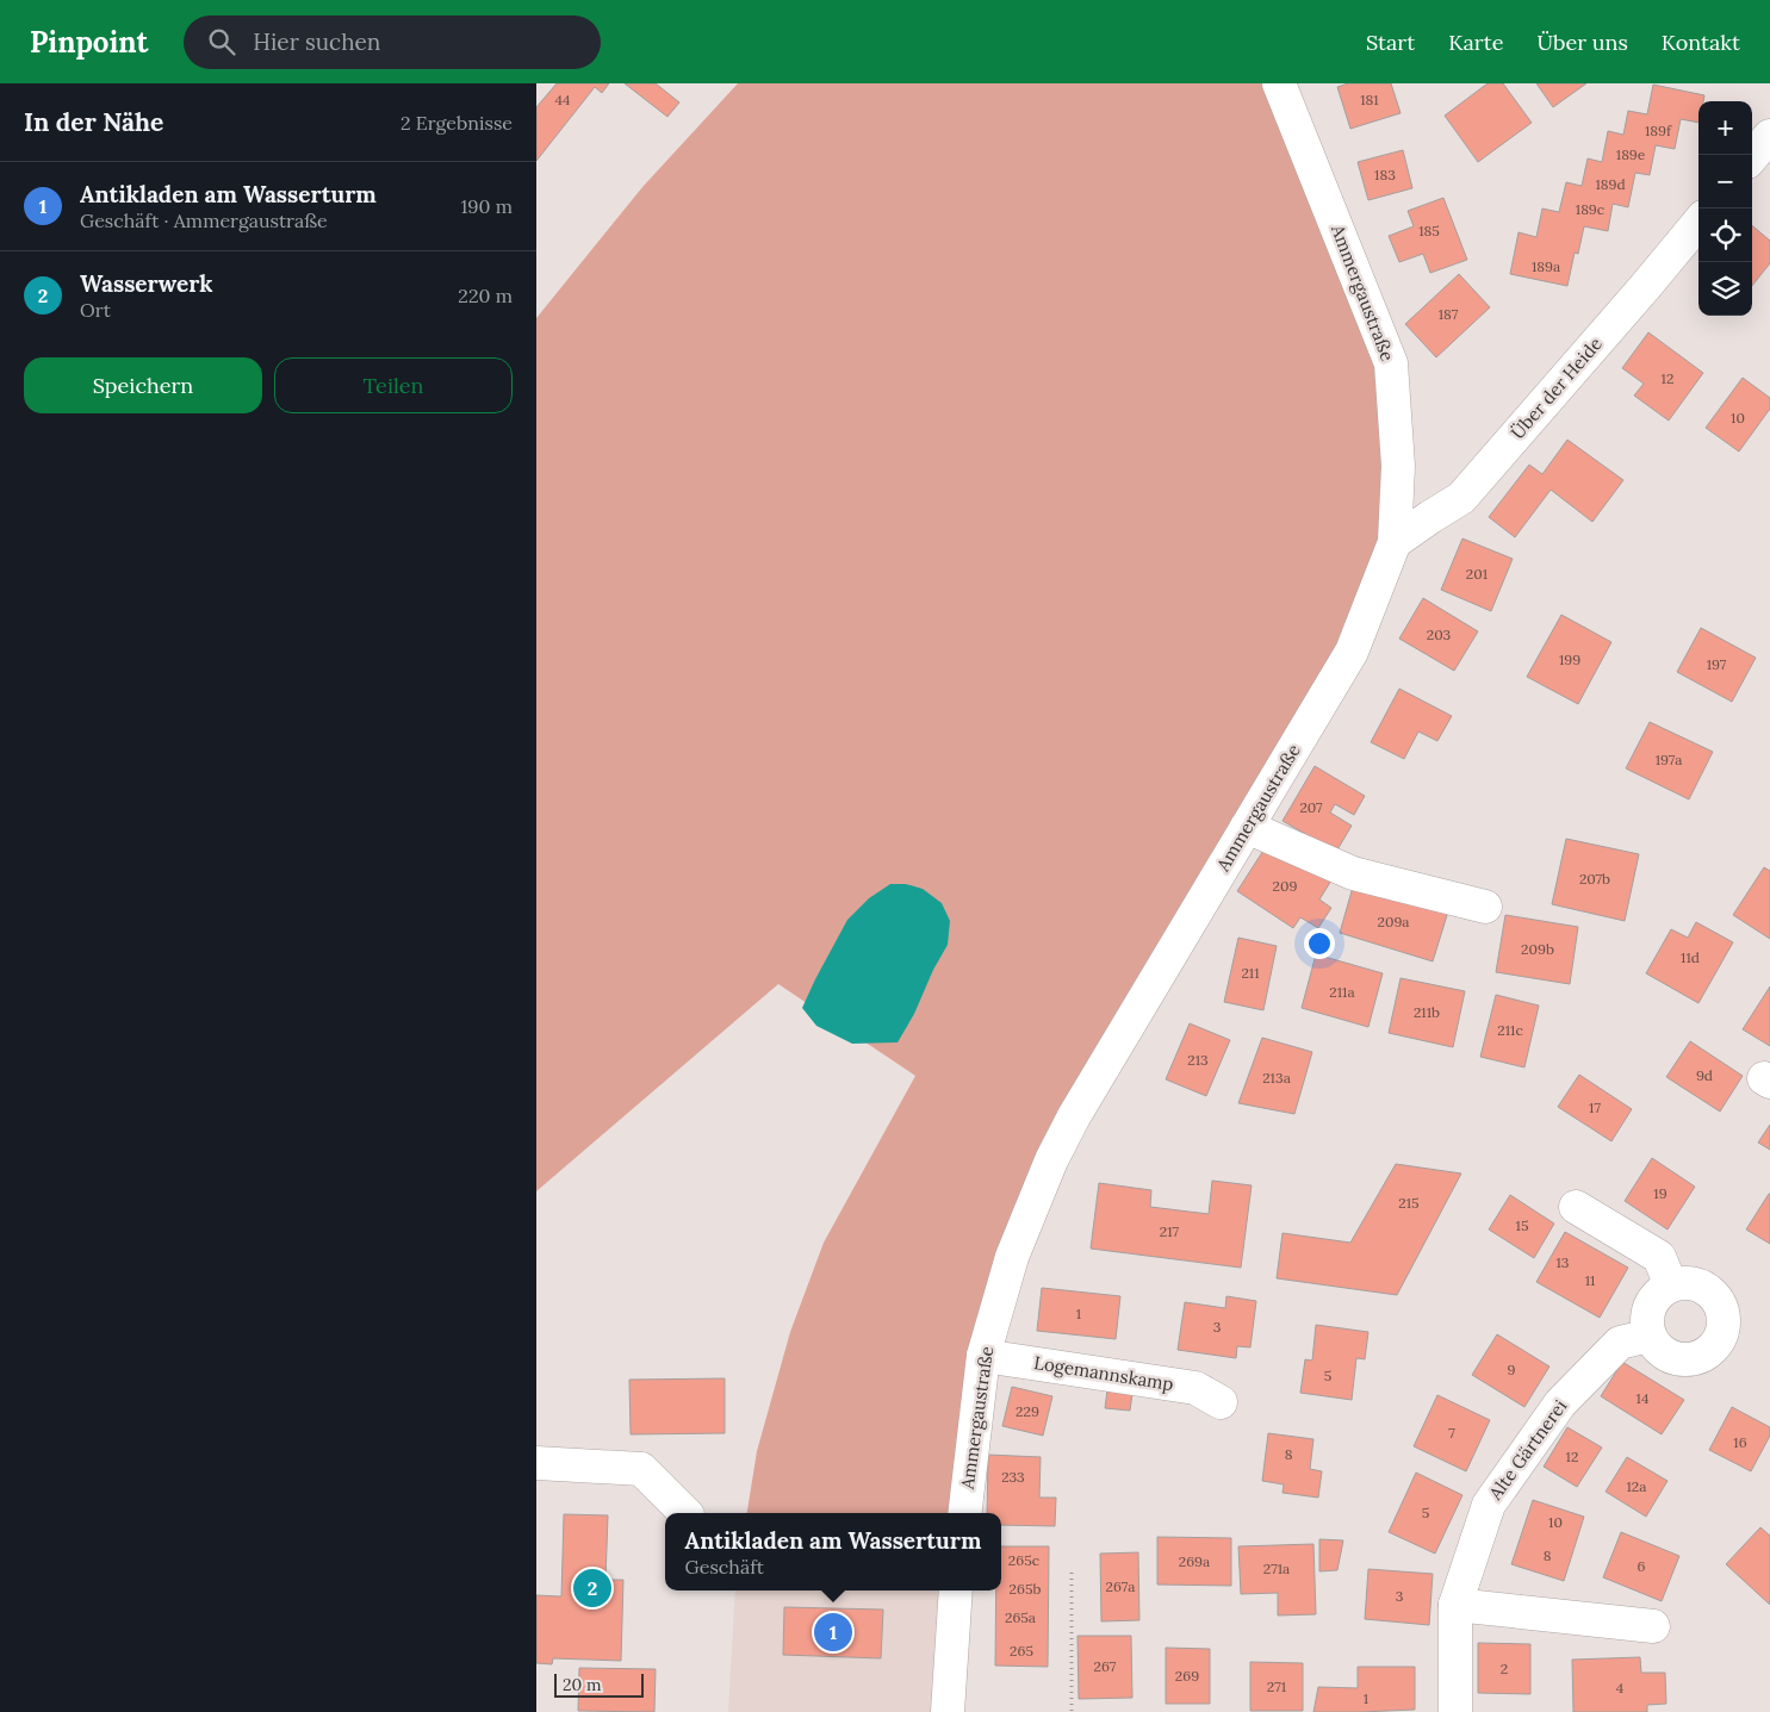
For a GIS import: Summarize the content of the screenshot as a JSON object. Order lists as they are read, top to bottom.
{
  "streets": {
    "street": [
      "Ammergaustraße",
      "Über der Heide",
      "Logemannskamp",
      "Alte Gärtnerei"
    ]
  },
  "crossings": [
    ["Ammergaustraße", "Über der Heide"],
    ["Ammergaustraße", "Logemannskamp"]
  ],
  "house_numbers": [
    "44",
    "181",
    "189f",
    "189e",
    "183",
    "189d",
    "189c",
    "185",
    "189a",
    "187",
    "12",
    "10",
    "201",
    "203",
    "199",
    "197",
    "197a",
    "207",
    "207b",
    "209",
    "209a",
    "209b",
    "11d",
    "211",
    "211a",
    "211b",
    "211c",
    "213",
    "9d",
    "213a",
    "17",
    "19",
    "215",
    "15",
    "217",
    "13",
    "11",
    "1",
    "3",
    "9",
    "5",
    "14",
    "229",
    "7",
    "16",
    "8",
    "12",
    "233",
    "12a",
    "5",
    "10",
    "8",
    "265c",
    "269a",
    "6",
    "271a",
    "267a",
    "265b",
    "3",
    "265a",
    "265",
    "267",
    "2",
    "269",
    "271",
    "4",
    "1"
  ],
  "scale_bar": "20 m",
  "page": {
    "header": "Pinpoint",
    "search": "Hier suchen",
    "nav": [
      "Start",
      "Karte",
      "Über uns",
      "Kontakt"
    ],
    "heading": ["In der Nähe", "2 Ergebnisse"],
    "map_buttons": ["+", "−"],
    "list": [
      {
        "mark": "1",
        "name": "Antikladen am Wasserturm",
        "note": "Geschäft · Ammergaustraße",
        "value": "190 m"
      },
      {
        "mark": "2",
        "name": "Wasserwerk",
        "note": "Ort",
        "value": "220 m"
      }
    ],
    "buttons": ["Speichern", "Teilen"],
    "popup": ["Antikladen am Wasserturm", "Geschäft"],
    "pins": ["2", "1"],
    "scale": "20 m"
  }
}
